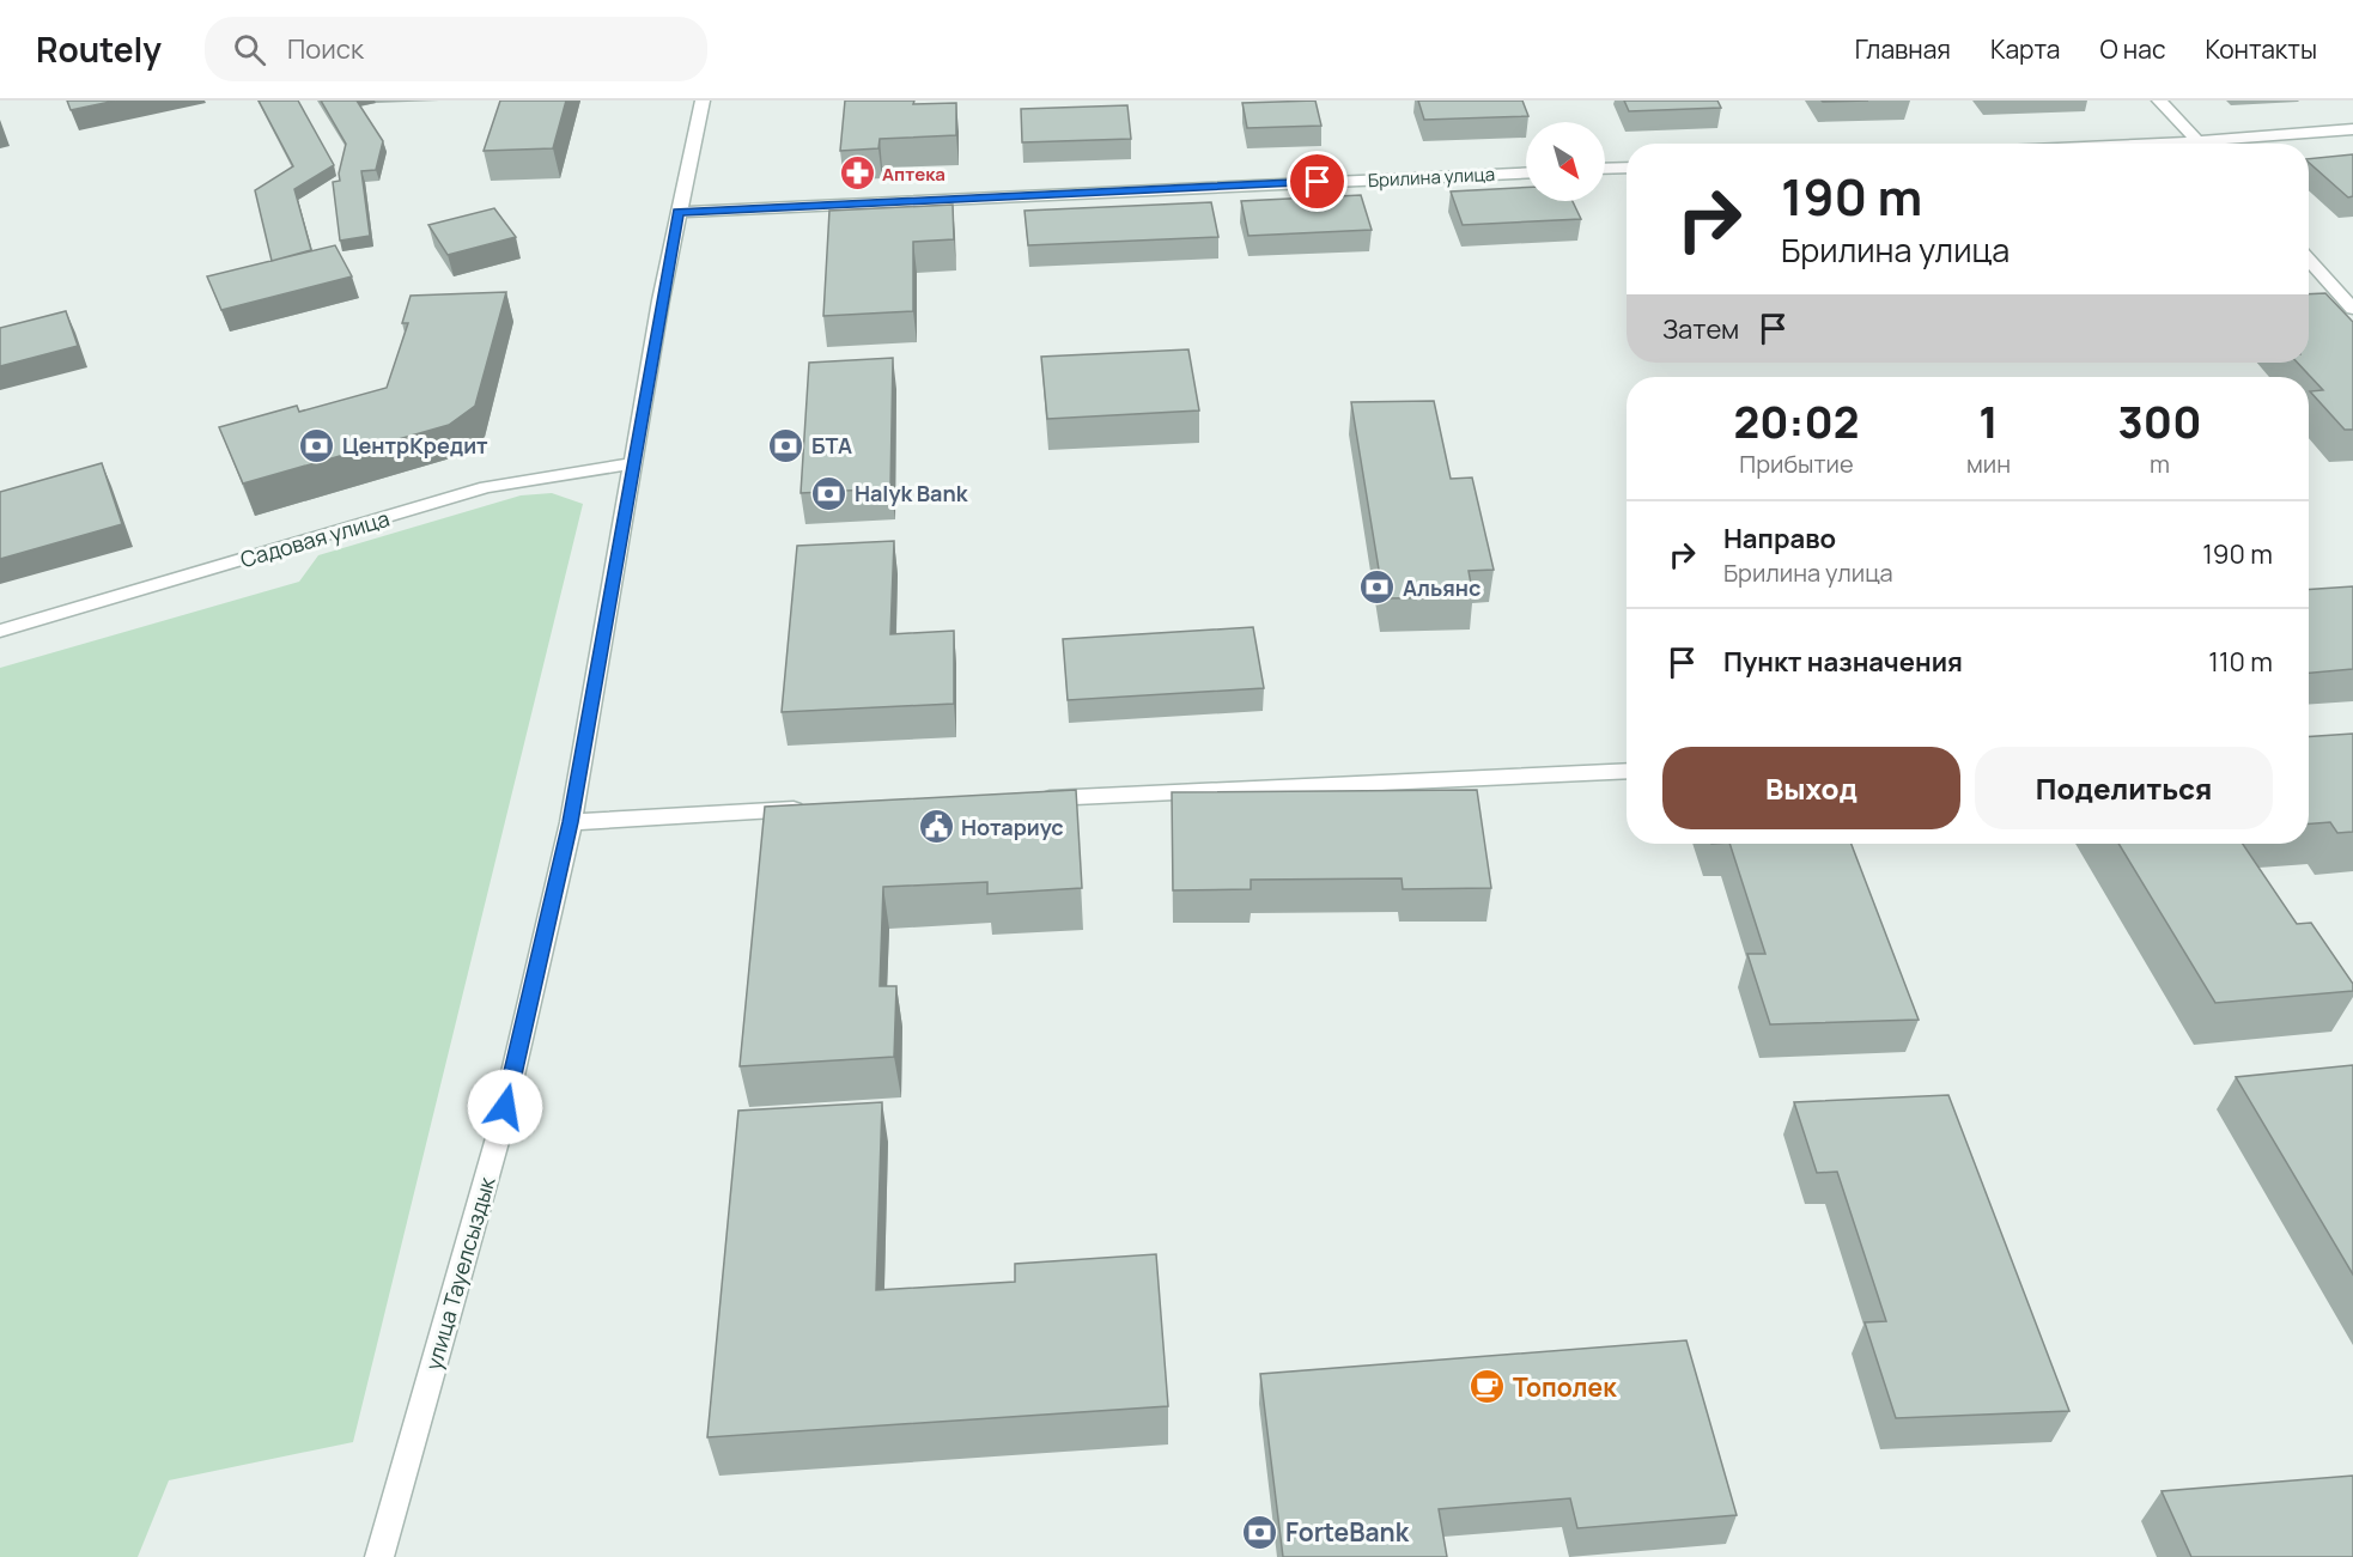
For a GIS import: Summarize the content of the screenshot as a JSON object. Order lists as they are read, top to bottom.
{
  "streets": {
    "street": ["Брилина улица", "Садовая улица", "улица Тауелсыздык"]
  },
  "crossings": [
    ["Брилина улица", "улица Тауелсыздык"],
    ["Садовая улица", "улица Тауелсыздык"]
  ],
  "places": {
    "pharmacy": ["Аптека"],
    "bank": [
      "ЦентрКредит",
      "БТА",
      "Halyk Bank",
      "Альянс",
      "ForteBank"
    ],
    "public building": ["Нотариус"],
    "cafe": ["Тополек"]
  },
  "north": "bottom right",
  "page": {
    "header": "Routely",
    "search": "Поиск",
    "nav": [
      "Главная",
      "Карта",
      "О нас",
      "Контакты"
    ],
    "turn": ["190 m", "Брилина улица"],
    "then": "Затем",
    "eta": [
      "20:02",
      "Прибытие",
      "1",
      "мин",
      "300",
      "m"
    ],
    "list": [
      {
        "name": "Направо",
        "note": "Брилина улица",
        "value": "190 m"
      },
      {
        "name": "Пункт назначения",
        "value": "110 m"
      }
    ],
    "buttons": ["Выход", "Поделиться"]
  }
}
